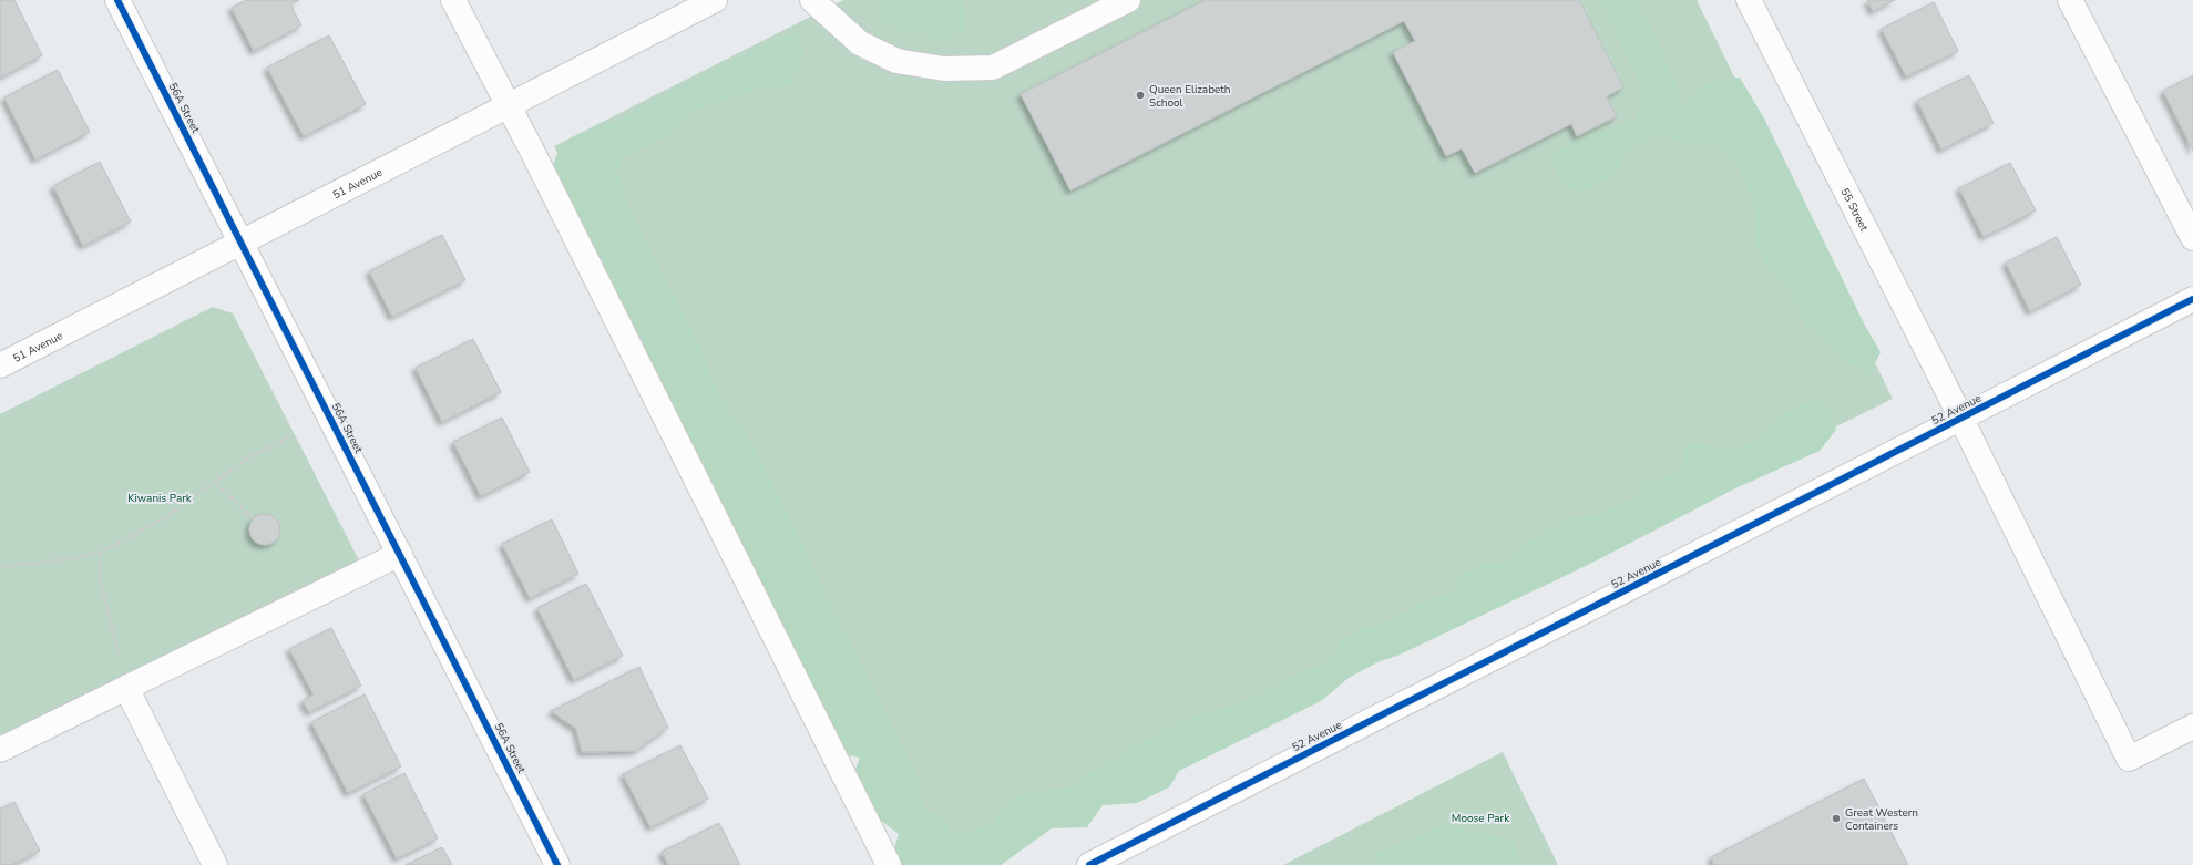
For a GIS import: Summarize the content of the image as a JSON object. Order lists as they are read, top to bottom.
{
  "streets": {
    "street": [
      "56A Street",
      "51 Avenue",
      "55 Street",
      "52 Avenue"
    ]
  },
  "crossings": [
    ["56A Street", "51 Avenue"],
    ["55 Street", "52 Avenue"]
  ],
  "parks": ["Kiwanis Park", "Moose Park"],
  "places": ["Queen Elizabeth School", "Great Western Containers"]
}
